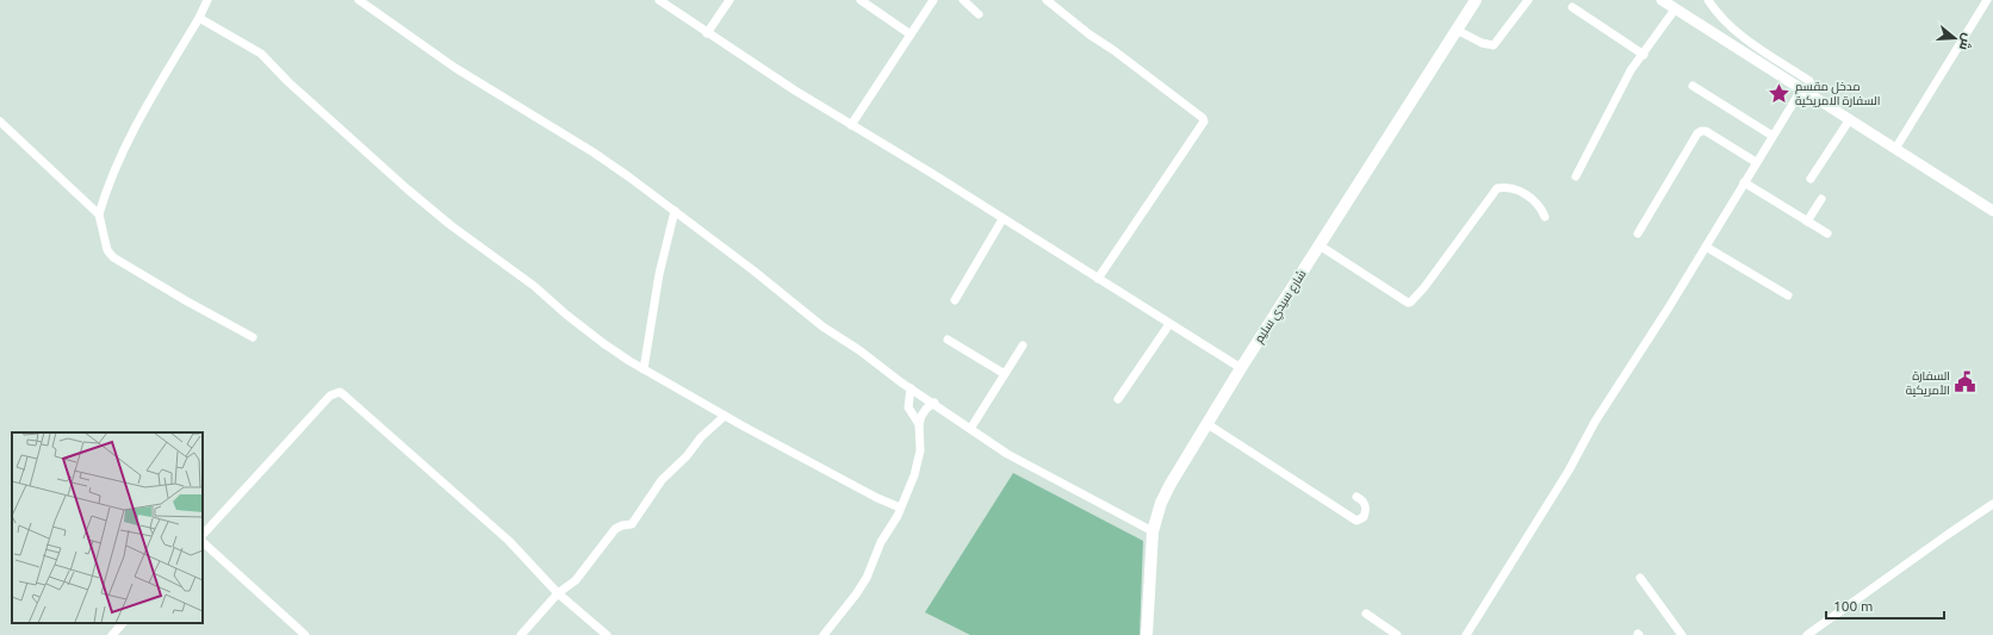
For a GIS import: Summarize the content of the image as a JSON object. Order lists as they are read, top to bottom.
{
  "streets": {
    "main road": ["شارع سيدي سليم"]
  },
  "places": {
    "place": ["مدخل مقسم السفارة الامريكية"],
    "public building": ["السفارة الأمريكية"]
  },
  "scale_bar": "100 m",
  "north": "right"
}
